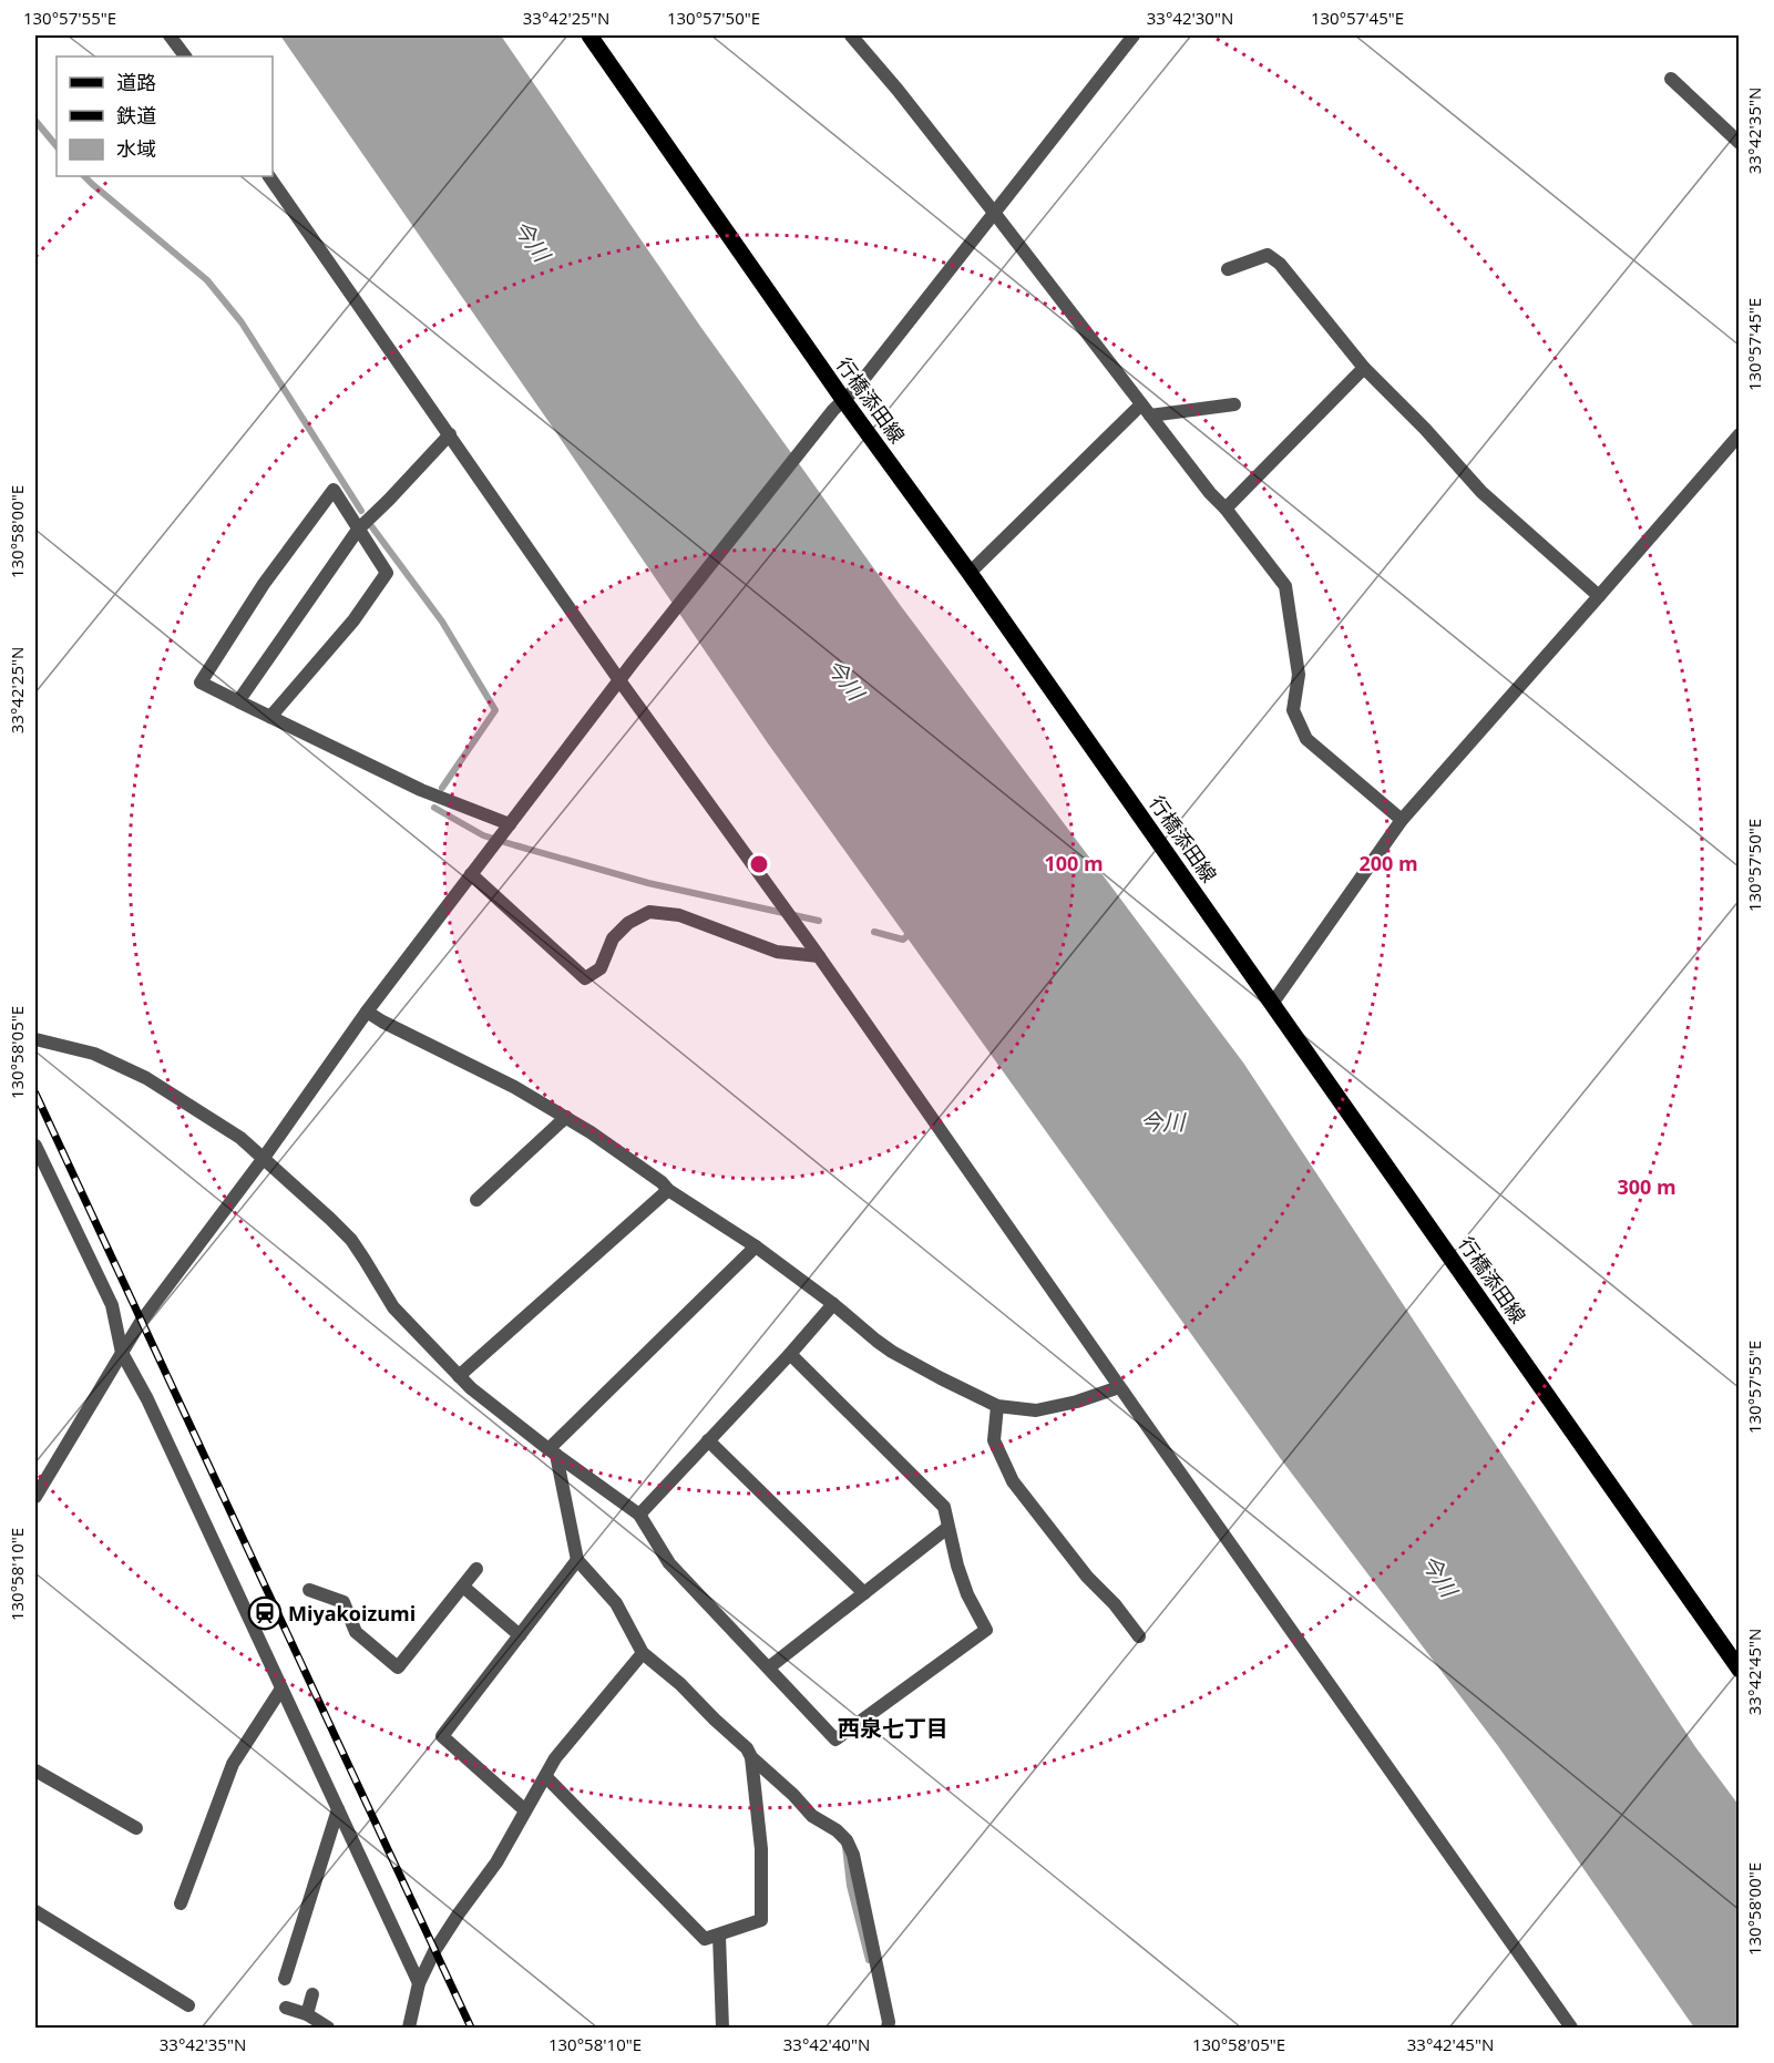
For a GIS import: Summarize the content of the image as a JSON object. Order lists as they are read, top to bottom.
{
  "streets": {
    "main road": ["行橋添田線"]
  },
  "districts": ["西泉七丁目"],
  "water": ["今川"],
  "places": {
    "station": ["Miyakoizumi"]
  },
  "legend": ["道路", "鉄道", "水域"],
  "coordinates": [
    "130°57'55\"E",
    "33°42'25\"N",
    "130°57'50\"E",
    "33°42'30\"N",
    "130°57'45\"E",
    "33°42'35\"N",
    "130°58'00\"E",
    "130°58'05\"E",
    "130°58'10\"E",
    "33°42'45\"N",
    "33°42'40\"N"
  ],
  "rings": ["100 m", "200 m", "300 m"]
}
